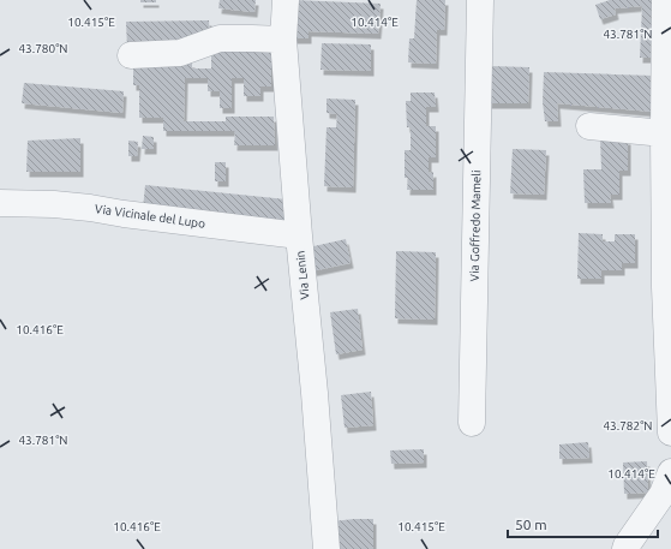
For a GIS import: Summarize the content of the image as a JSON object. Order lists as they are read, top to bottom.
{
  "streets": {
    "street": ["Via Vicinale del Lupo", "Via Goffredo Mameli", "Via Lenin"]
  },
  "crossings": [
    ["Via Vicinale del Lupo", "Via Lenin"]
  ],
  "scale_bar": "50 m",
  "coordinates": [
    "10.415°E",
    "10.414°E",
    "43.781°N",
    "43.780°N",
    "10.416°E",
    "43.782°N"
  ]
}
